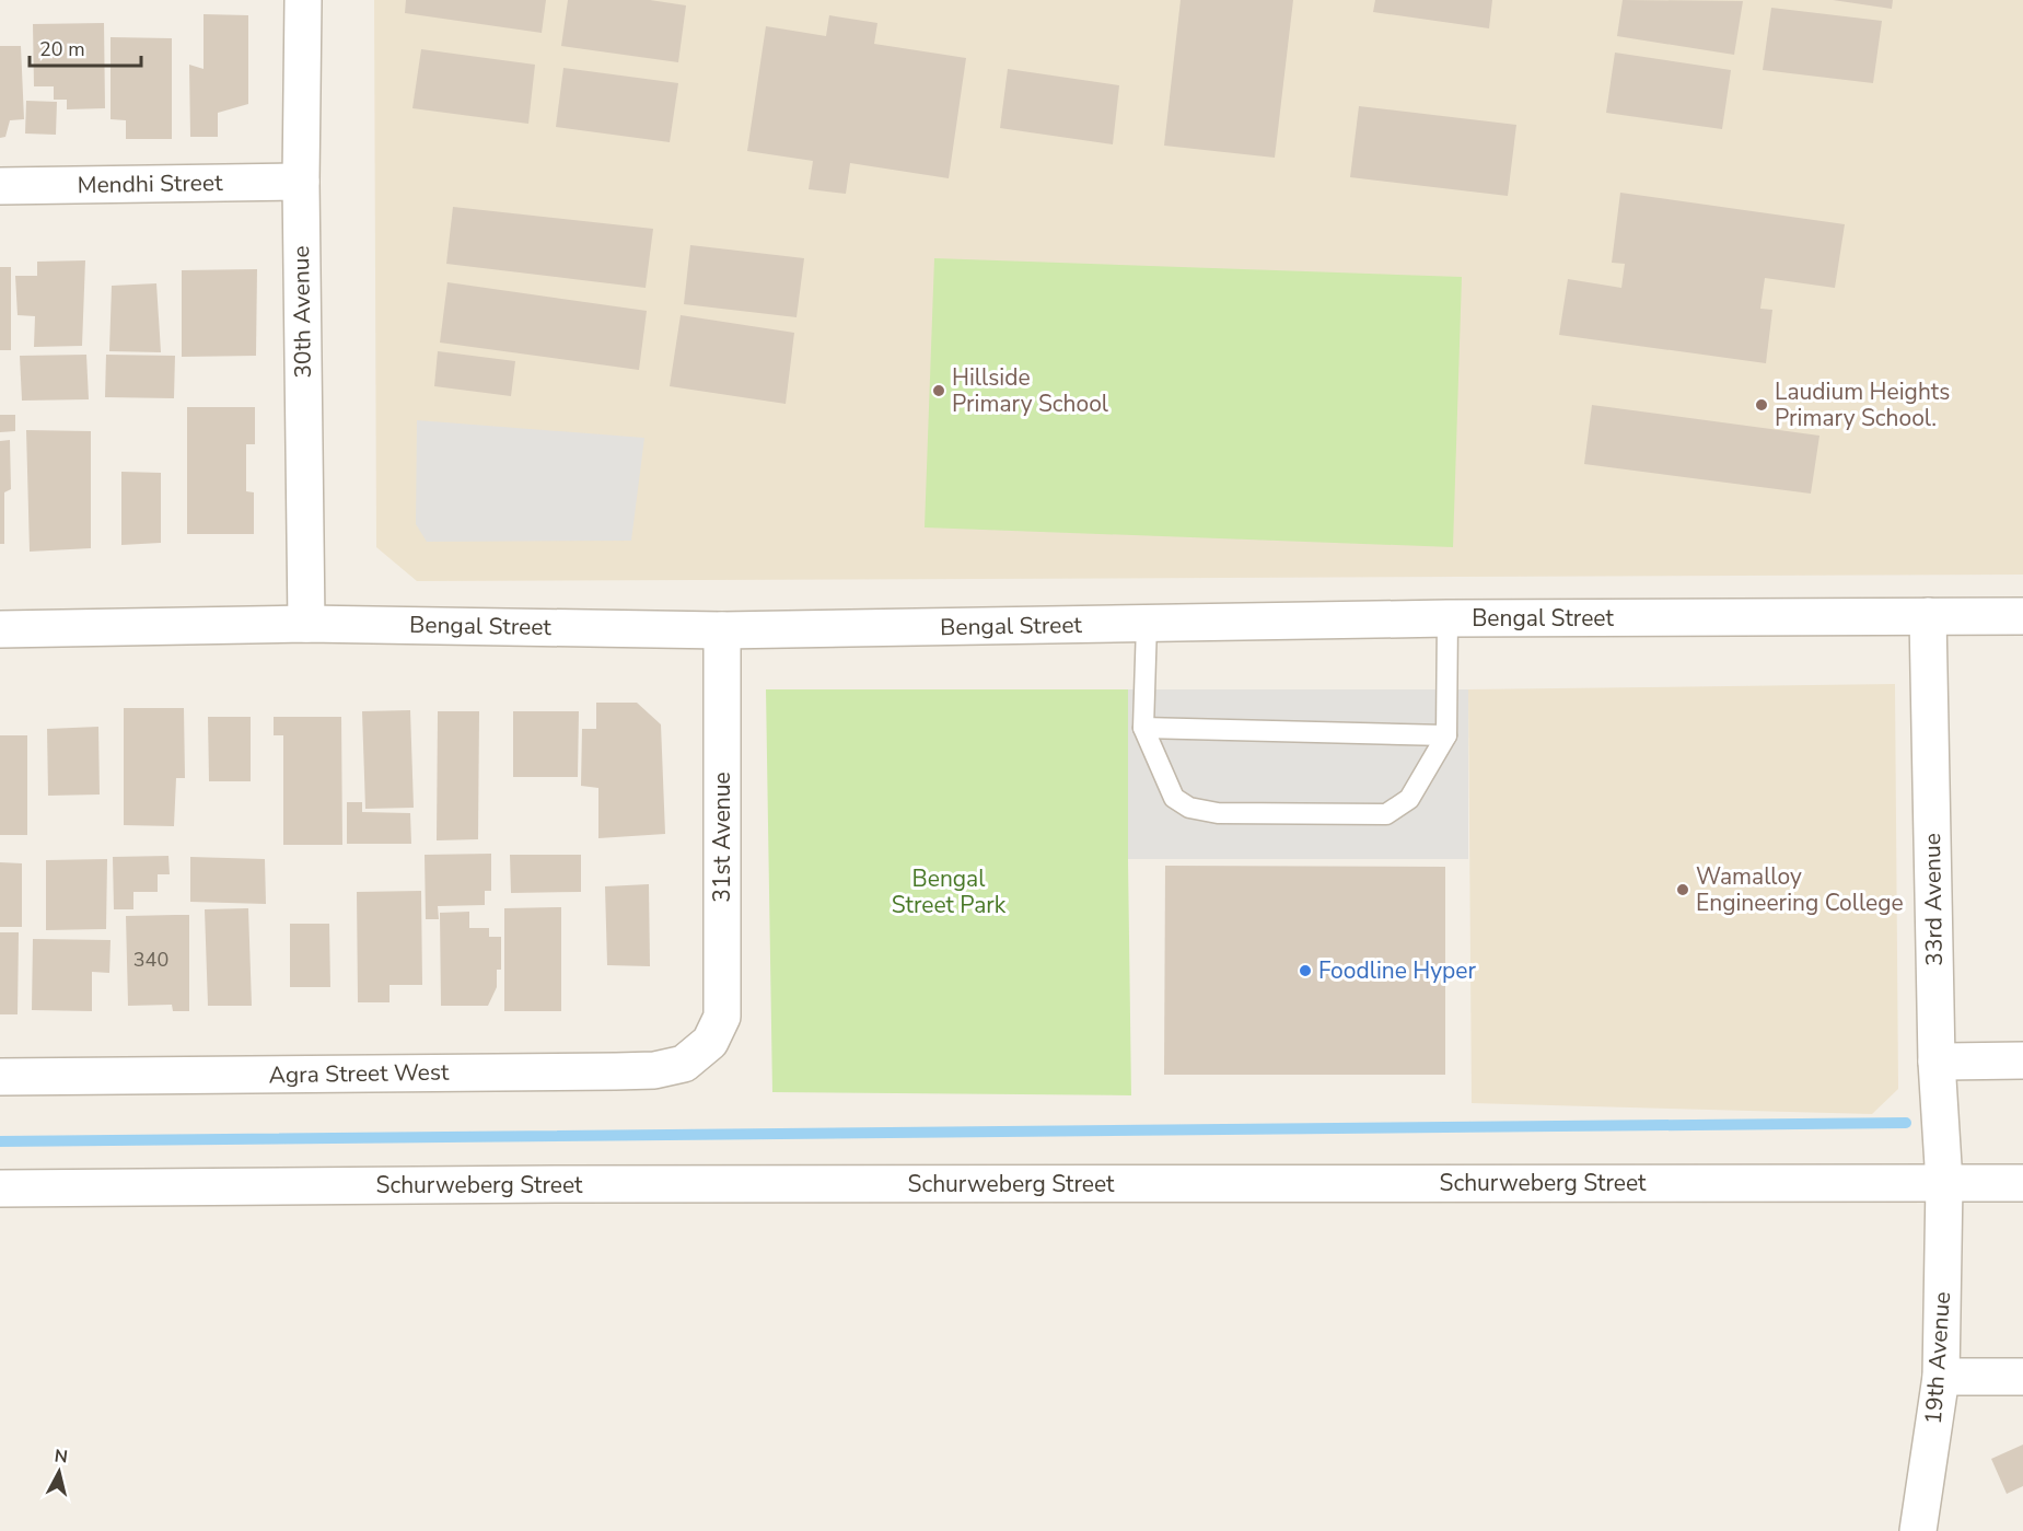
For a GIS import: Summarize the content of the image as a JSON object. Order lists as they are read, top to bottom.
{
  "streets": {
    "street": [
      "Mendhi Street",
      "30th Avenue",
      "Bengal Street",
      "31st Avenue",
      "33rd Avenue",
      "Agra Street West",
      "Schurweberg Street",
      "19th Avenue"
    ]
  },
  "crossings": [
    ["Mendhi Street", "30th Avenue"],
    ["30th Avenue", "Bengal Street"],
    ["Bengal Street", "31st Avenue"],
    ["Bengal Street", "33rd Avenue"],
    ["31st Avenue", "Agra Street West"],
    ["33rd Avenue", "Schurweberg Street"],
    ["33rd Avenue", "19th Avenue"],
    ["Schurweberg Street", "19th Avenue"]
  ],
  "parks": ["Bengal Street Park"],
  "places": [
    "Hillside Primary School",
    "Laudium Heights Primary School.",
    "Wamalloy Engineering College",
    "Foodline Hyper"
  ],
  "house_numbers": ["340"],
  "scale_bar": "20 m",
  "north": "top"
}
